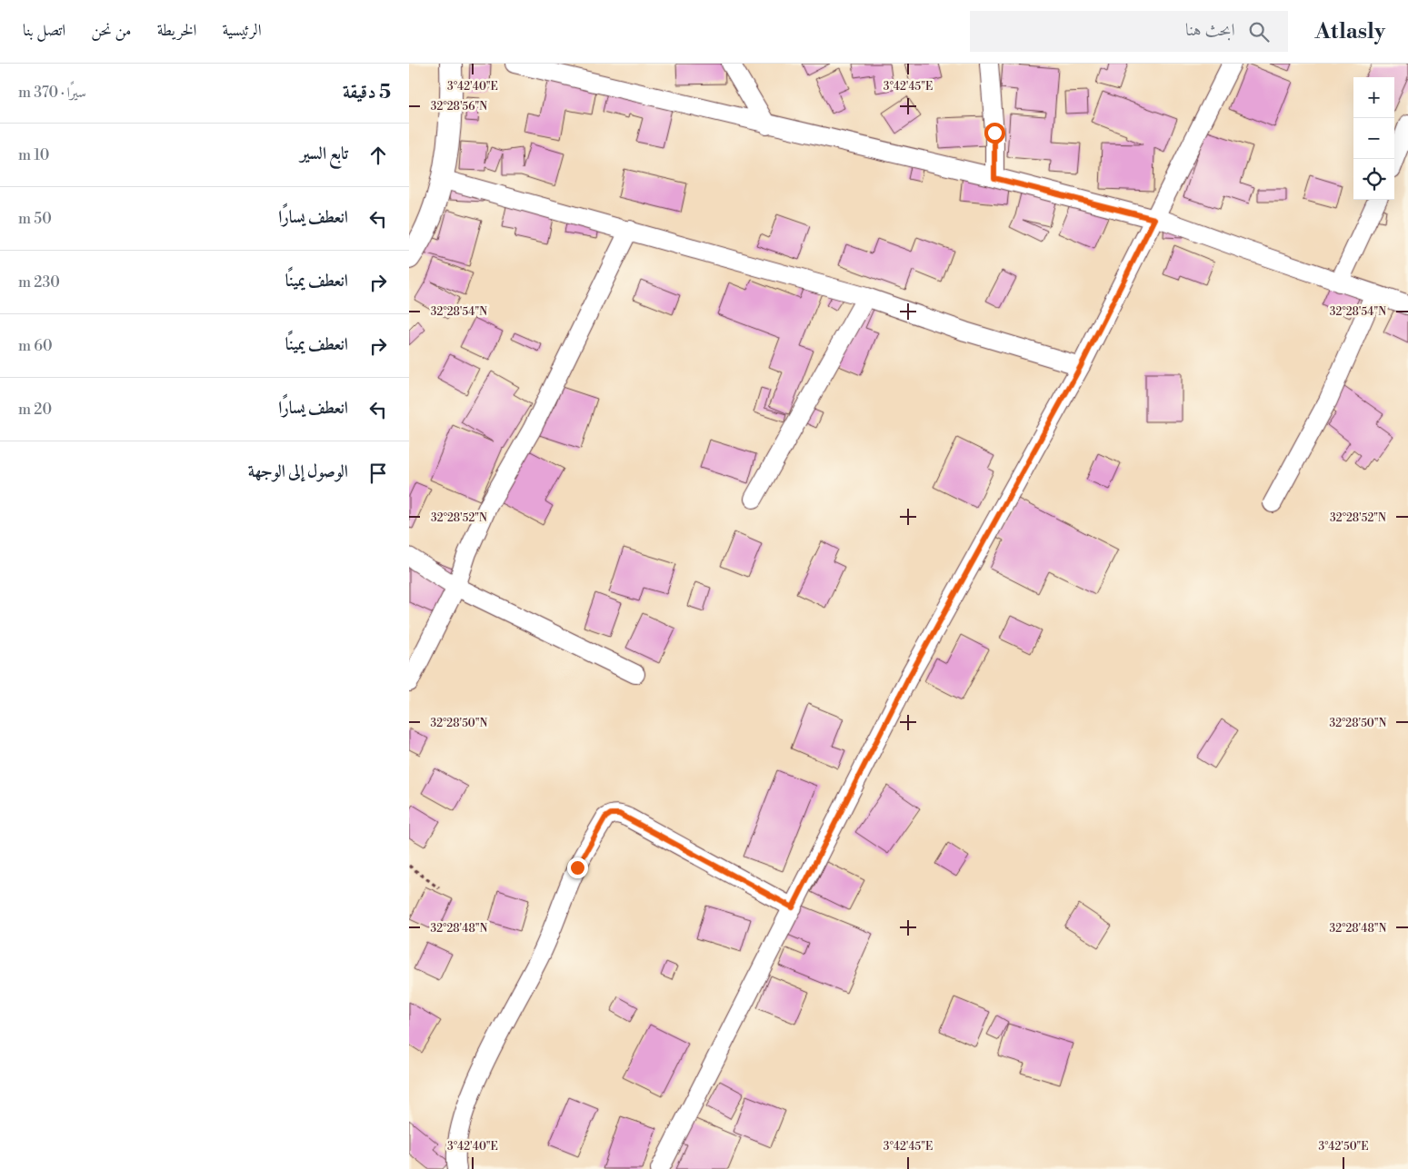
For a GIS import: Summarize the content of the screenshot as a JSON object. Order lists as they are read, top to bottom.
{
  "page": {
    "header": "Atlasly",
    "search": "ابحث هنا",
    "nav": [
      "الرئيسية",
      "الخريطة",
      "من نحن",
      "اتصل بنا"
    ],
    "heading": ["5 دقيقة", "سيرًا · 370 m"],
    "map_buttons": ["+", "−"],
    "list": [
      ["تابع السير", "10 m"],
      ["انعطف يسارًا", "50 m"],
      ["انعطف يمينًا", "230 m"],
      ["انعطف يمينًا", "60 m"],
      ["انعطف يسارًا", "20 m"],
      "الوصول إلى الوجهة"
    ]
  },
  "coordinates": [
    "3°42'40\"E",
    "3°42'45\"E",
    "32°28'56\"N",
    "32°28'54\"N",
    "32°28'52\"N",
    "32°28'50\"N",
    "32°28'48\"N",
    "3°42'50\"E"
  ]
}
